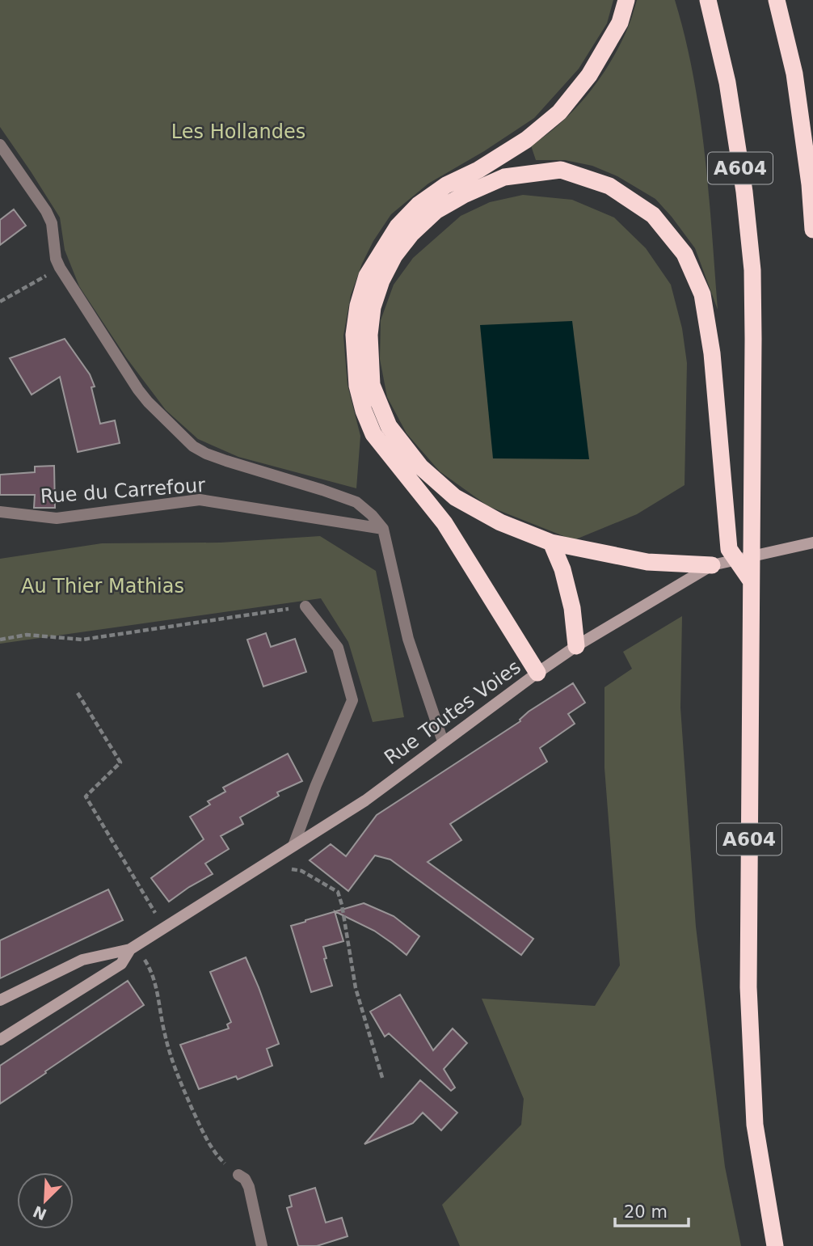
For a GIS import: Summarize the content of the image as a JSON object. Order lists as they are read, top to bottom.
{
  "streets": {
    "highway": ["A604"],
    "street": ["Rue du Carrefour", "Rue Toutes Voies"]
  },
  "parks": ["Les Hollandes", "Au Thier Mathias"],
  "scale_bar": "20 m",
  "north": "bottom left"
}
